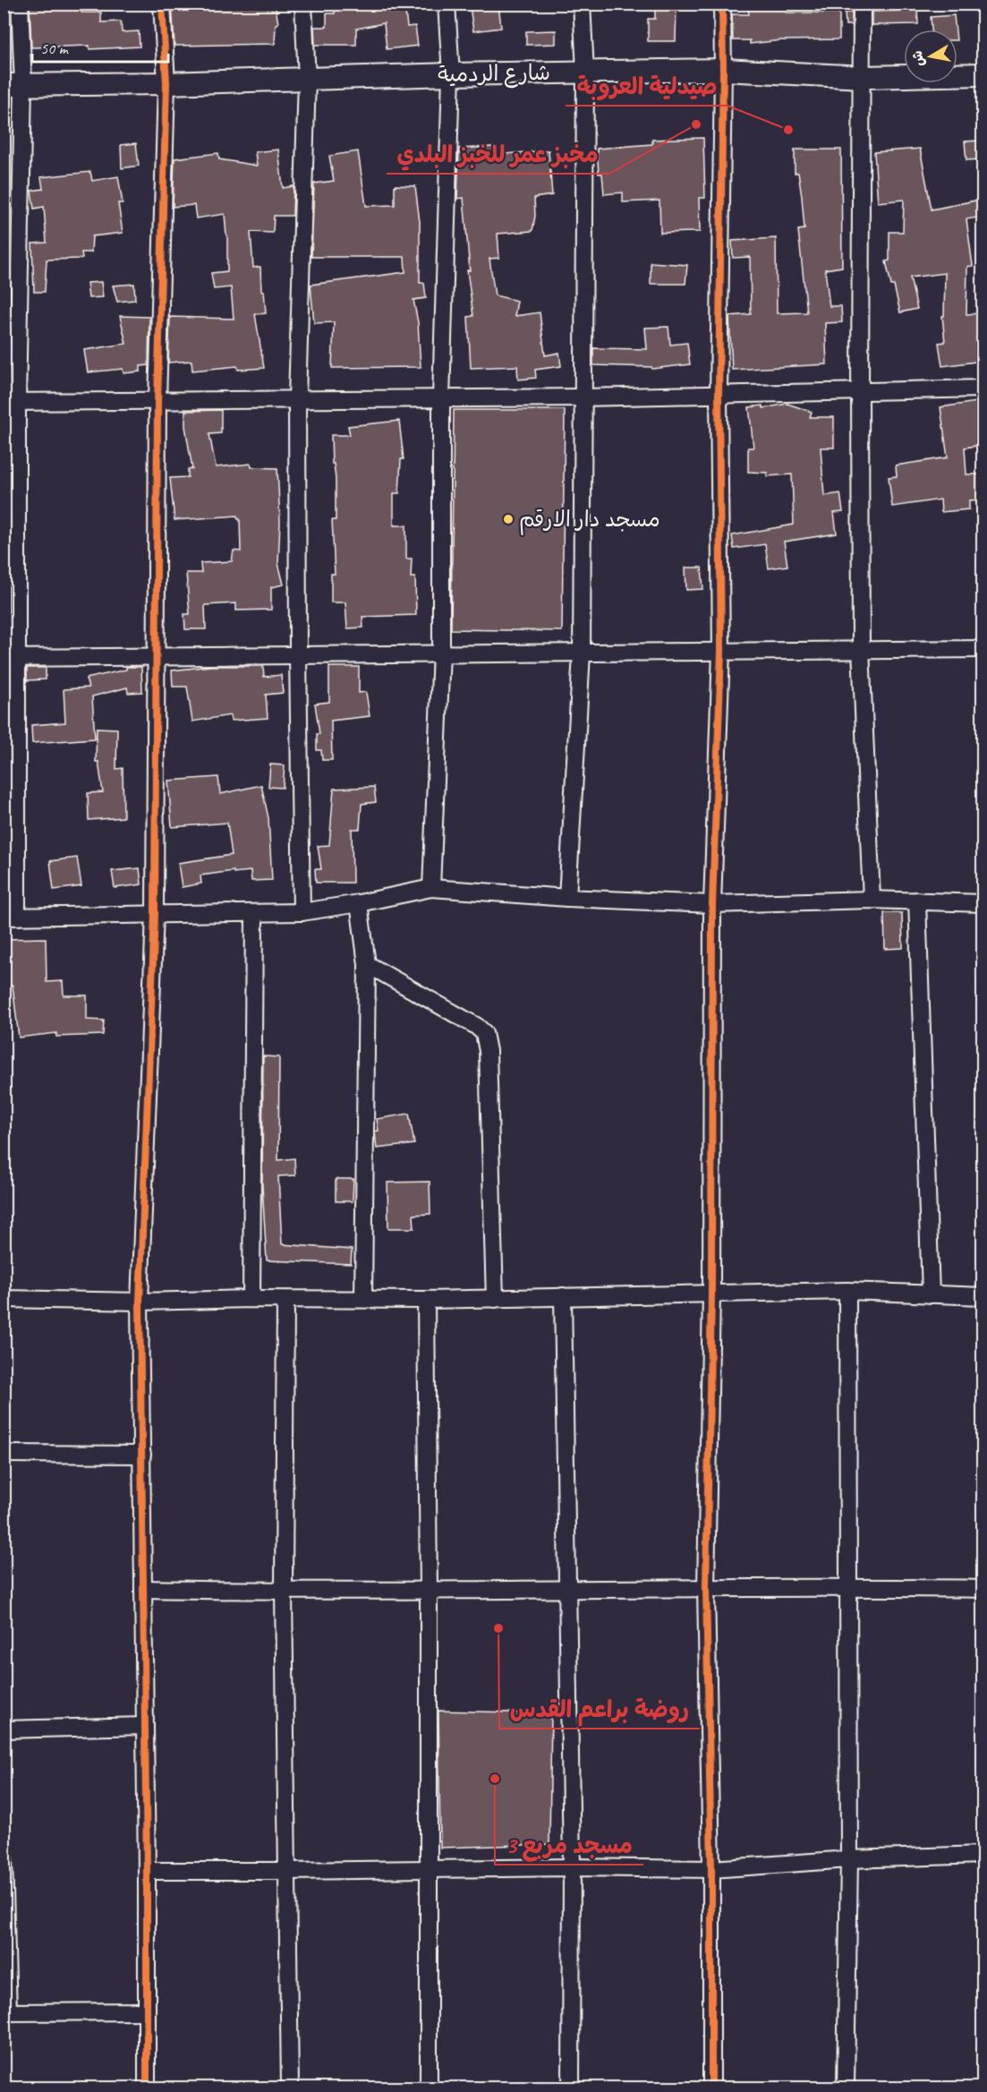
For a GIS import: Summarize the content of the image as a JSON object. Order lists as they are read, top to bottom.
{
  "streets": {
    "street": ["شارع الردمية"]
  },
  "places": [
    "مخبز عمر للخبز البلدي",
    "صيدلية العروبة",
    "مسجد دار الارقم",
    "روضة براعم القدس",
    "مسجد مربع 3"
  ],
  "scale_bar": "50 m",
  "north": "left"
}
